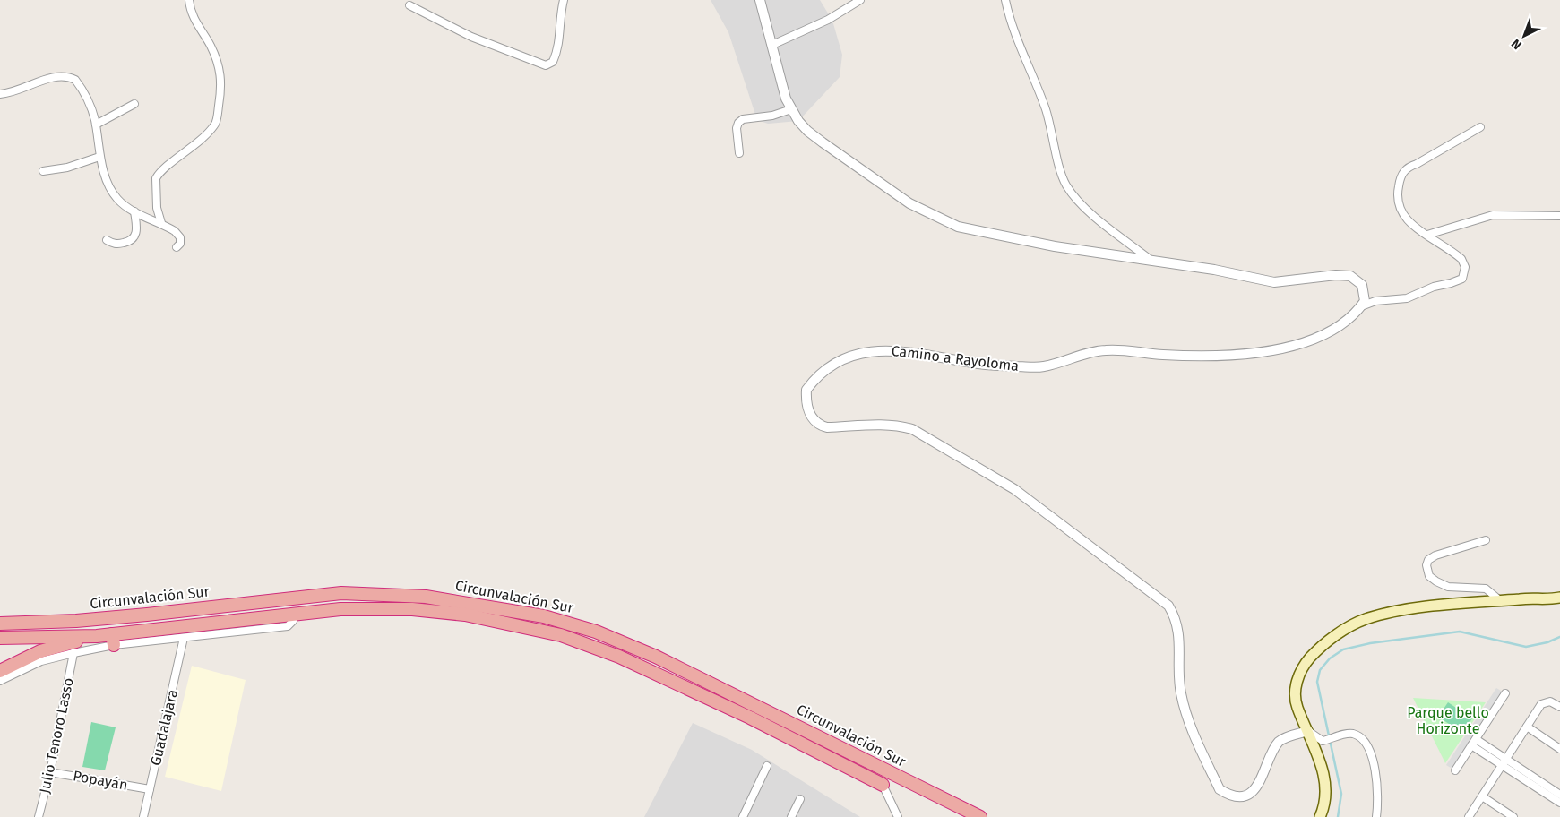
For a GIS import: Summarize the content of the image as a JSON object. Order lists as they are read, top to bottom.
{
  "streets": {
    "highway": ["Circunvalación Sur"],
    "street": [
      "Camino a Rayoloma",
      "Guadalajara",
      "Julio Tenoro Lasso",
      "Popayán"
    ]
  },
  "crossings": [
    ["Guadalajara", "Popayán"],
    ["Julio Tenoro Lasso", "Popayán"]
  ],
  "parks": ["Parque bello Horizonte"],
  "north": "bottom left"
}
